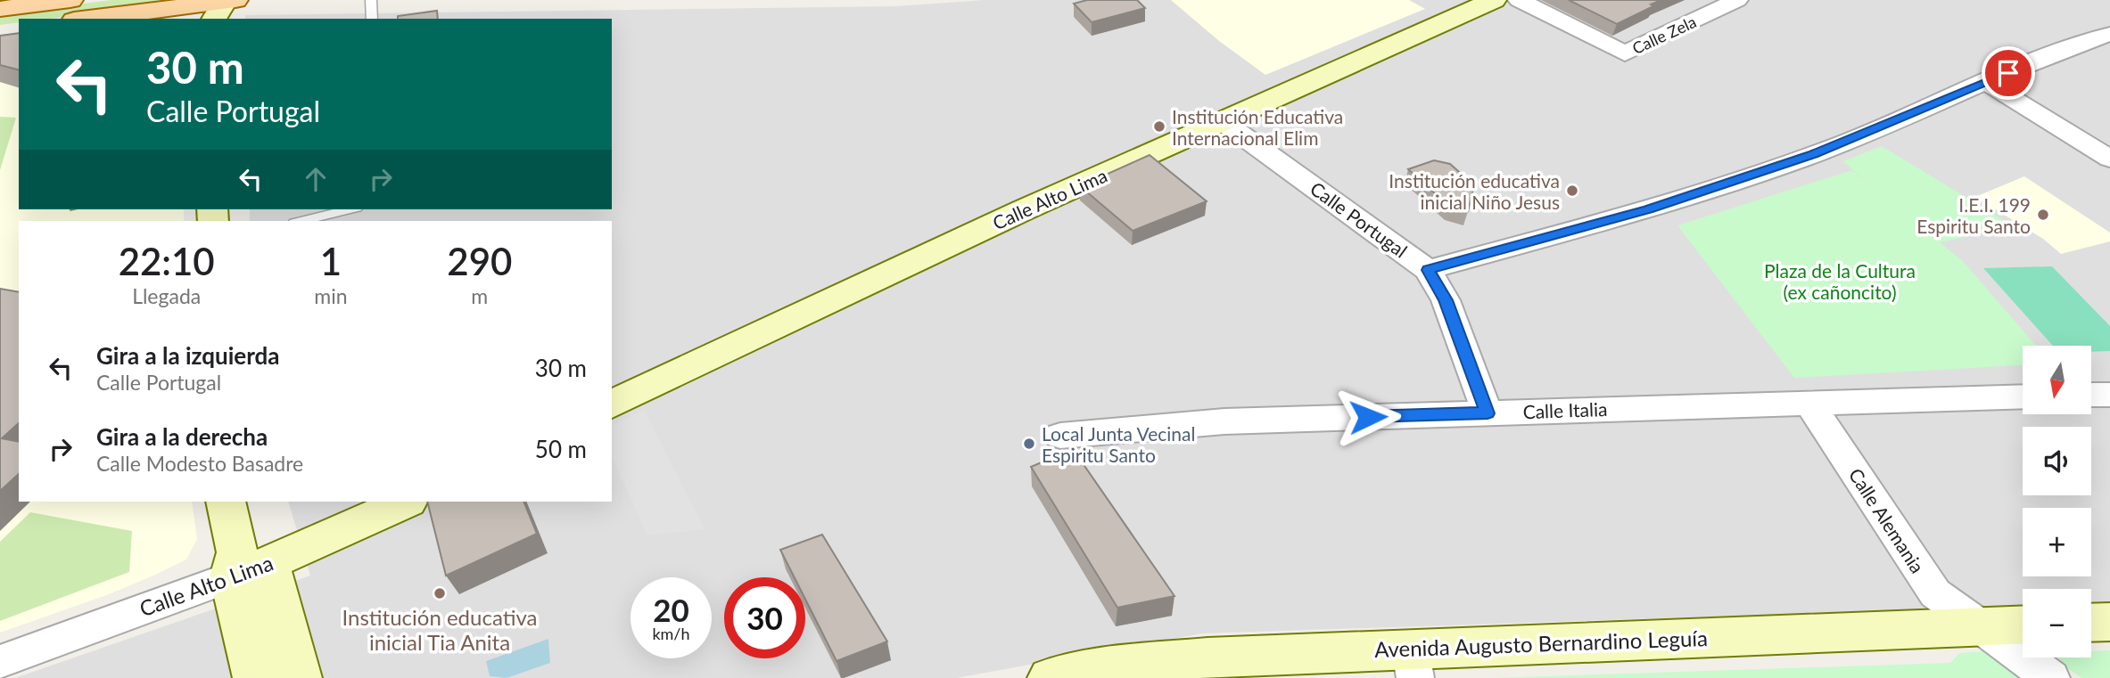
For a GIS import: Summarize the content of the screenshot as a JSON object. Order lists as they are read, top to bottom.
{
  "streets": {
    "street": [
      "Calle Zela",
      "Calle Alto Lima",
      "Calle Portugal",
      "Calle Italia",
      "Calle Alemania",
      "Avenida Augusto Bernardino Leguía"
    ]
  },
  "crossings": [
    ["Calle Alto Lima", "Calle Portugal"],
    ["Calle Portugal", "Calle Italia"],
    ["Calle Italia", "Calle Alemania"],
    ["Calle Alemania", "Avenida Augusto Bernardino Leguía"]
  ],
  "parks": ["Plaza de la Cultura (ex cañoncito)"],
  "places": [
    "Institución Educativa Internacional Elim",
    "Institución educativa inicial Niño Jesus",
    "I.E.I. 199 Espiritu Santo",
    "Local Junta Vecinal Espiritu Santo",
    "Institución educativa inicial Tia Anita"
  ],
  "north": "bottom",
  "page": {
    "turn": ["30 m", "Calle Portugal"],
    "eta": [
      "22:10",
      "Llegada",
      "1",
      "min",
      "290",
      "m"
    ],
    "list": [
      {
        "name": "Gira a la izquierda",
        "note": "Calle Portugal",
        "value": "30 m"
      },
      {
        "name": "Gira a la derecha",
        "note": "Calle Modesto Basadre",
        "value": "50 m"
      }
    ],
    "map_buttons": ["+", "−"],
    "speed": "20 km/h",
    "limit": "30"
  }
}
